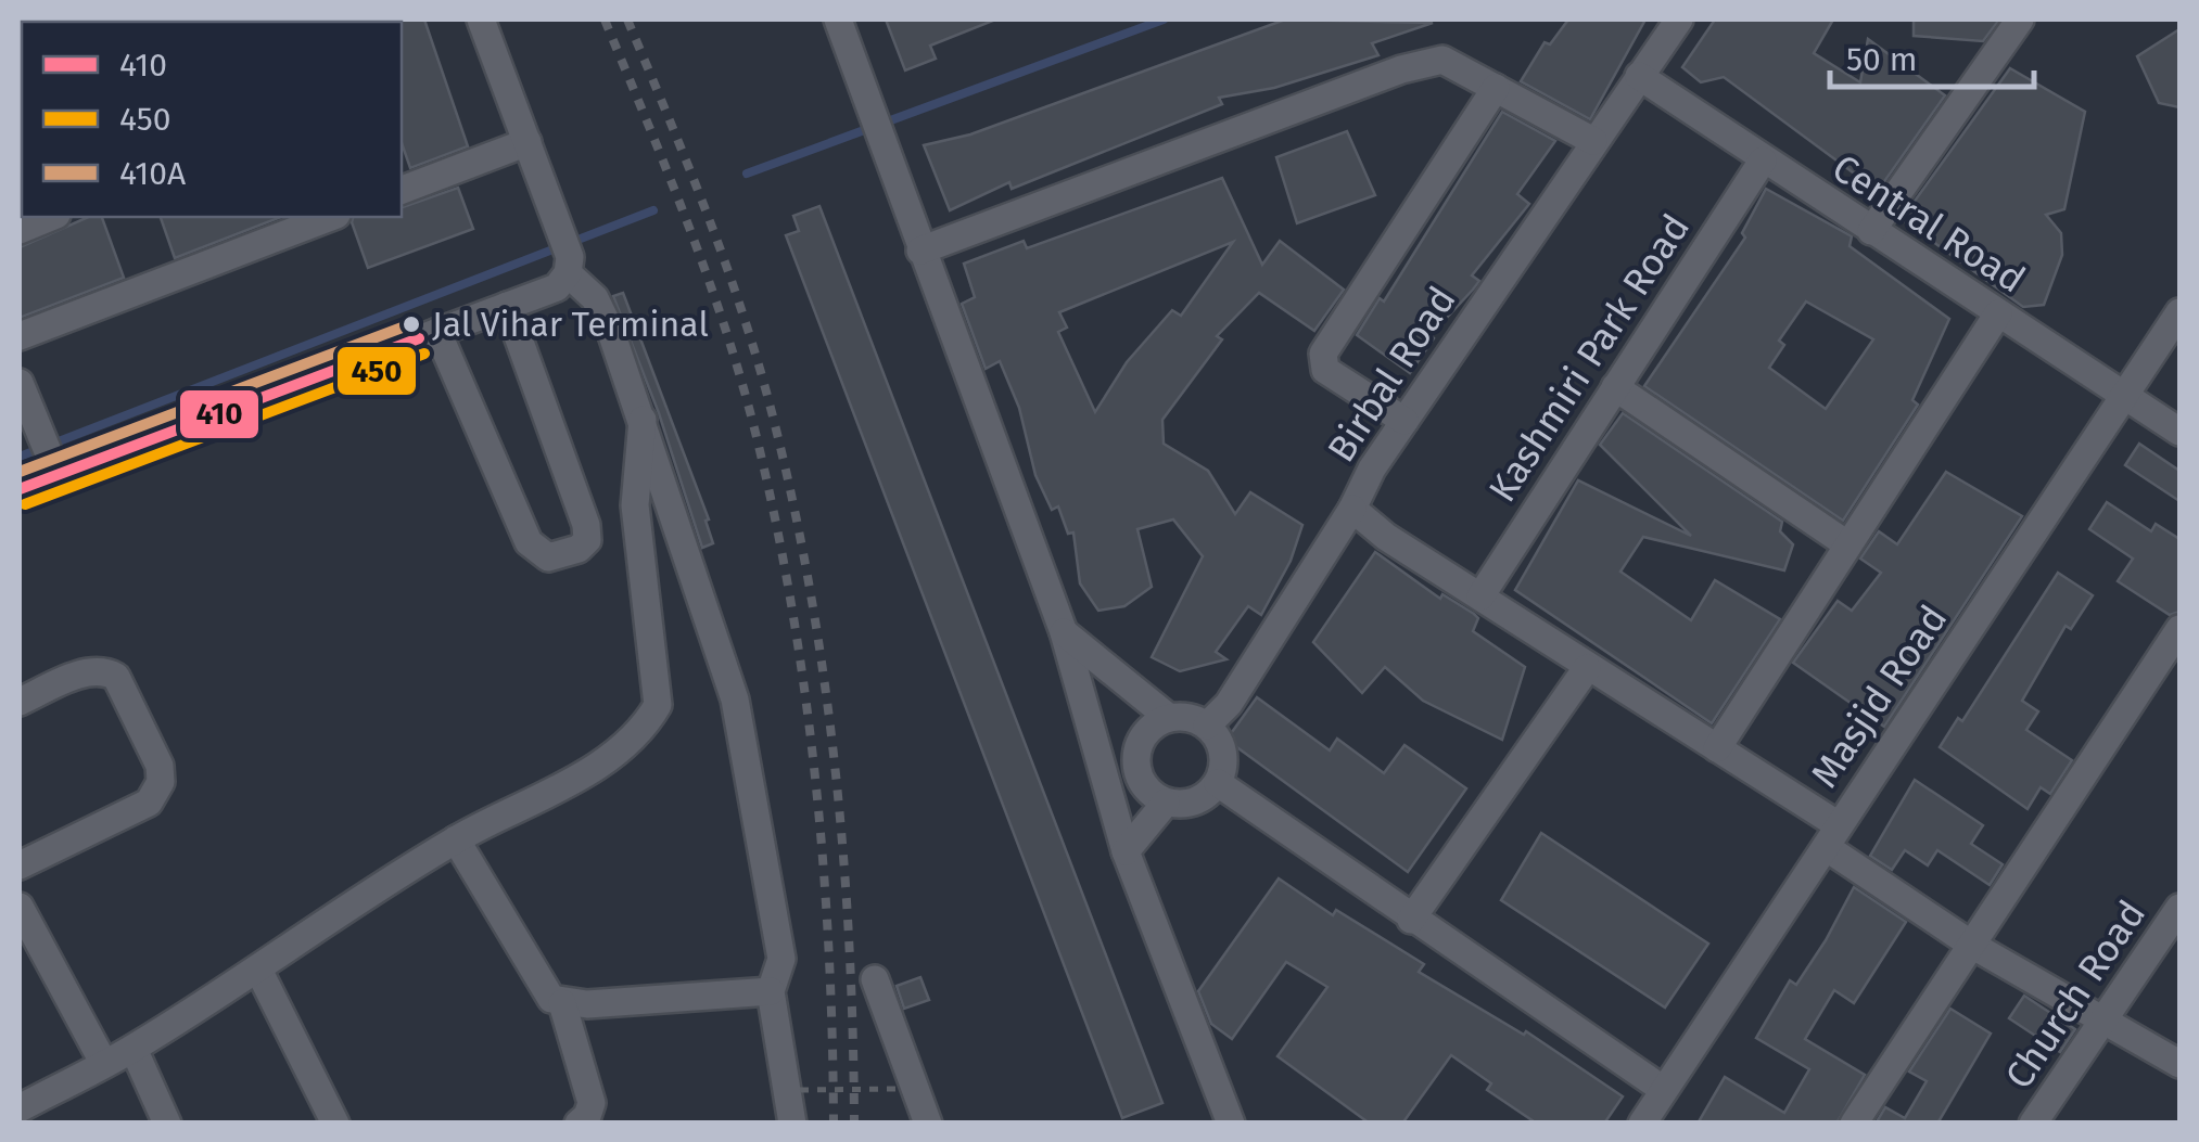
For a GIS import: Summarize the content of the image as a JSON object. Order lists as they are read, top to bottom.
{
  "streets": {
    "street": [
      "Central Road",
      "Kashmiri Park Road",
      "Birbal Road",
      "Masjid Road",
      "Church Road"
    ]
  },
  "crossings": [
    ["Central Road", "Kashmiri Park Road"],
    ["Central Road", "Birbal Road"],
    ["Central Road", "Masjid Road"],
    ["Kashmiri Park Road", "Birbal Road"],
    ["Birbal Road", "Masjid Road"],
    ["Birbal Road", "Church Road"]
  ],
  "places": ["Jal Vihar Terminal"],
  "lines": ["transit line 410A", "transit line 410", "transit line 450"],
  "legend": ["410", "450", "410A"],
  "scale_bar": "50 m"
}
